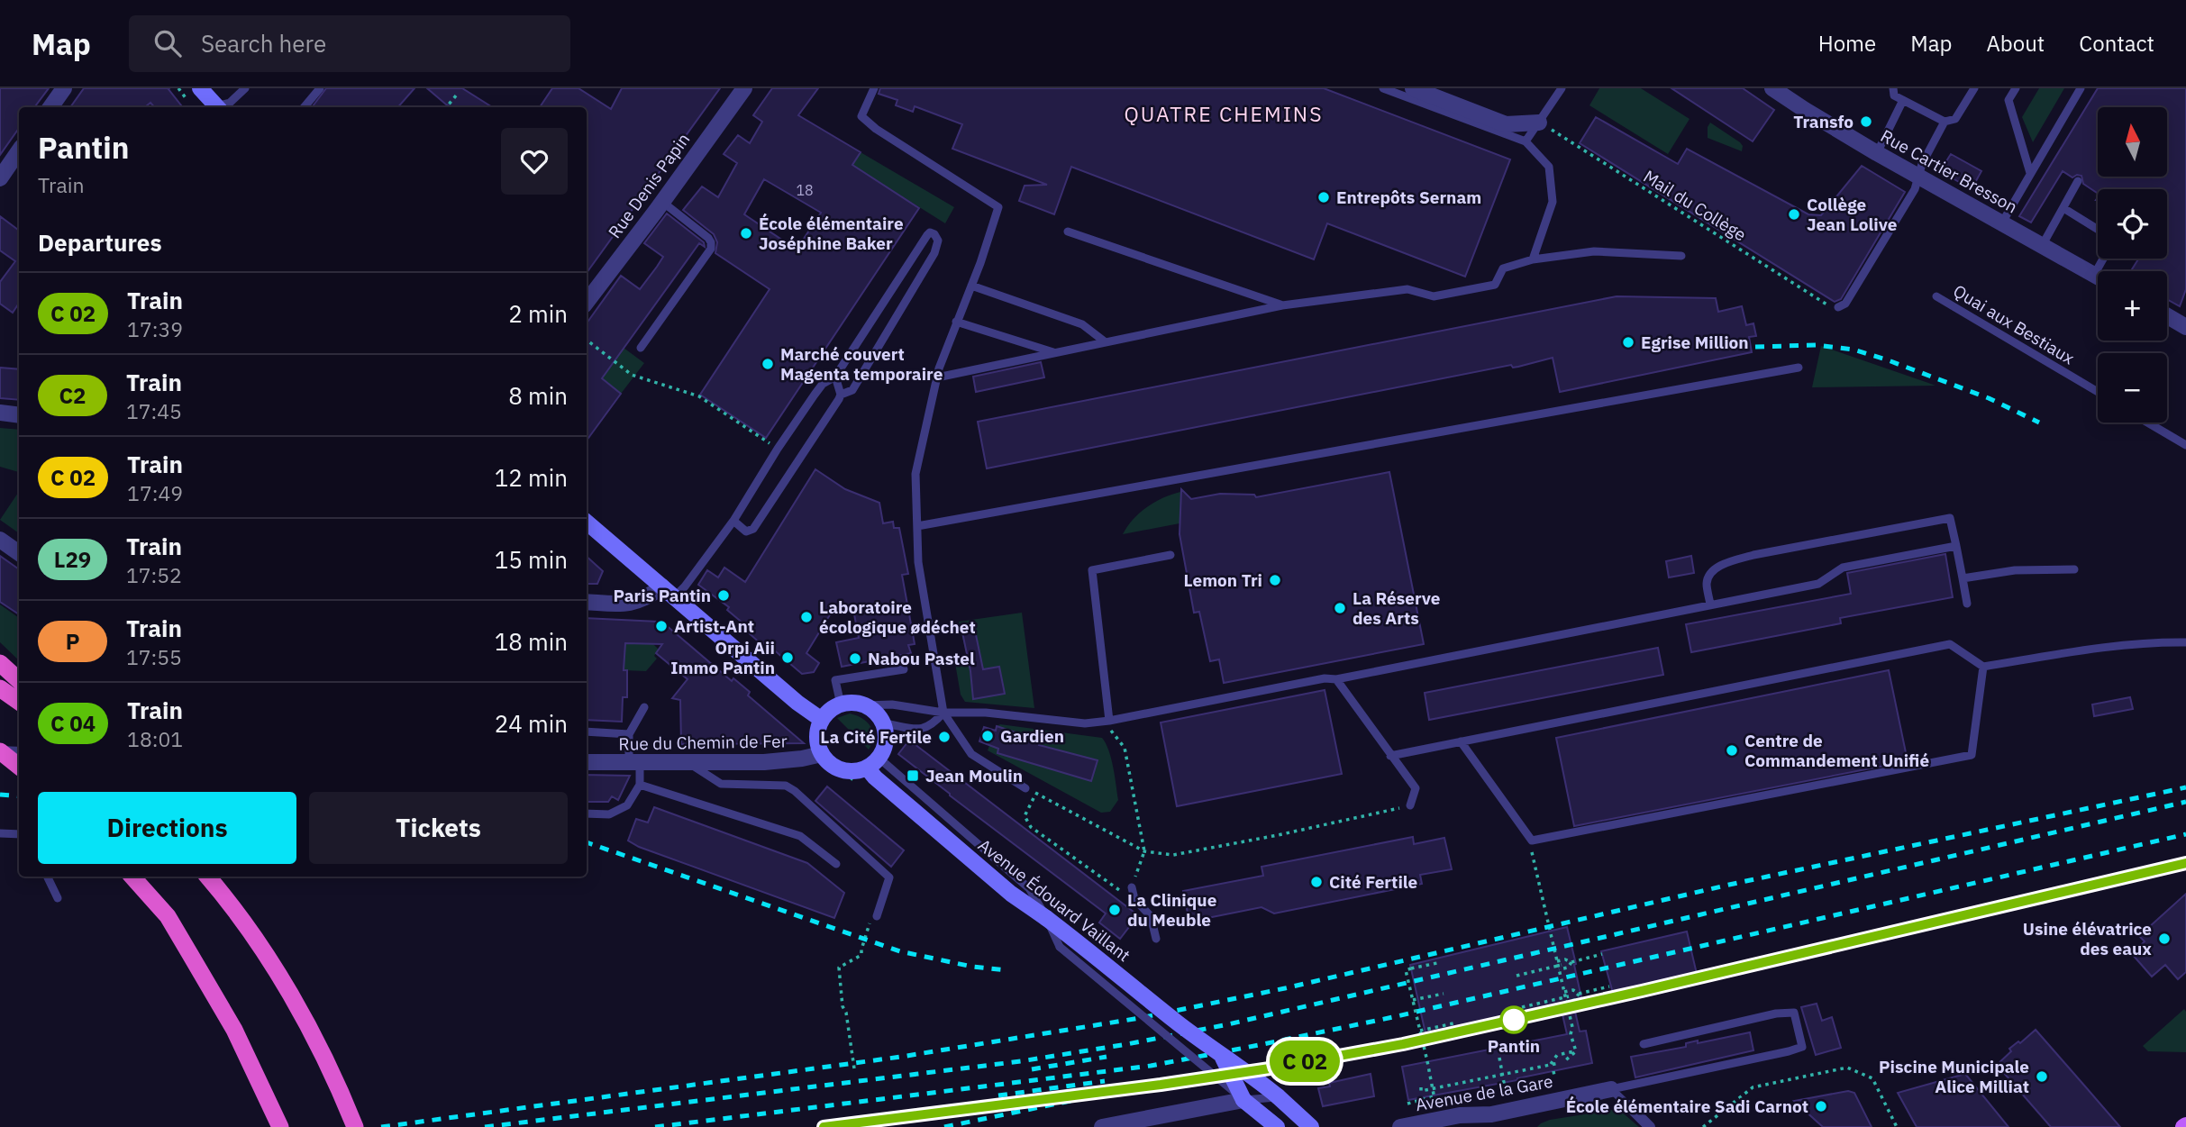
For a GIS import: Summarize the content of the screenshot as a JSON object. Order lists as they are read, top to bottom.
{
  "streets": {
    "main road": ["Avenue Édouard Vaillant"],
    "street": [
      "Rue Cartier Bresson",
      "Rue Denis Papin",
      "Rue du Chemin de Fer",
      "Avenue de la Gare"
    ],
    "lane": ["Quai aux Bestiaux"],
    "path": ["Mail du Collège"]
  },
  "crossings": [
    ["Rue du Chemin de Fer", "Avenue Édouard Vaillant"]
  ],
  "districts": ["QUATRE CHEMINS"],
  "places": {
    "other": [
      "Transfo",
      "Entrepôts Sernam",
      "Collège Jean Lolive",
      "École élémentaire Joséphine Baker",
      "Egrise Million",
      "Marché couvert Magenta temporaire",
      "Lemon Tri",
      "Paris Pantin",
      "La Réserve des Arts",
      "Laboratoire écologique ødéchet",
      "Artist-Ant",
      "Orpi Aii Immo Pantin",
      "Nabou Pastel",
      "Gardien",
      "La Cité Fertile",
      "Centre de Commandement Unifié",
      "Cité Fertile",
      "La Clinique du Meuble",
      "Usine élévatrice des eaux",
      "Pantin",
      "Piscine Municipale Alice Milliat",
      "École élémentaire Sadi Carnot"
    ],
    "transit": ["Jean Moulin"]
  },
  "house_numbers": ["18"],
  "north": "top",
  "page": {
    "header": "Map",
    "search": "Search here",
    "nav": [
      "Home",
      "Map",
      "About",
      "Contact"
    ],
    "on_map": "C 02",
    "map_buttons": ["+", "−"],
    "heading": [
      ["Pantin", "Train"],
      "Departures"
    ],
    "list": [
      {
        "mark": "C 02",
        "name": "Train",
        "note": "17:39",
        "value": "2 min"
      },
      {
        "mark": "C2",
        "name": "Train",
        "note": "17:45",
        "value": "8 min"
      },
      {
        "mark": "C 02",
        "name": "Train",
        "note": "17:49",
        "value": "12 min"
      },
      {
        "mark": "L29",
        "name": "Train",
        "note": "17:52",
        "value": "15 min"
      },
      {
        "mark": "P",
        "name": "Train",
        "note": "17:55",
        "value": "18 min"
      },
      {
        "mark": "C 04",
        "name": "Train",
        "note": "18:01",
        "value": "24 min"
      }
    ],
    "buttons": ["Directions", "Tickets"]
  }
}
